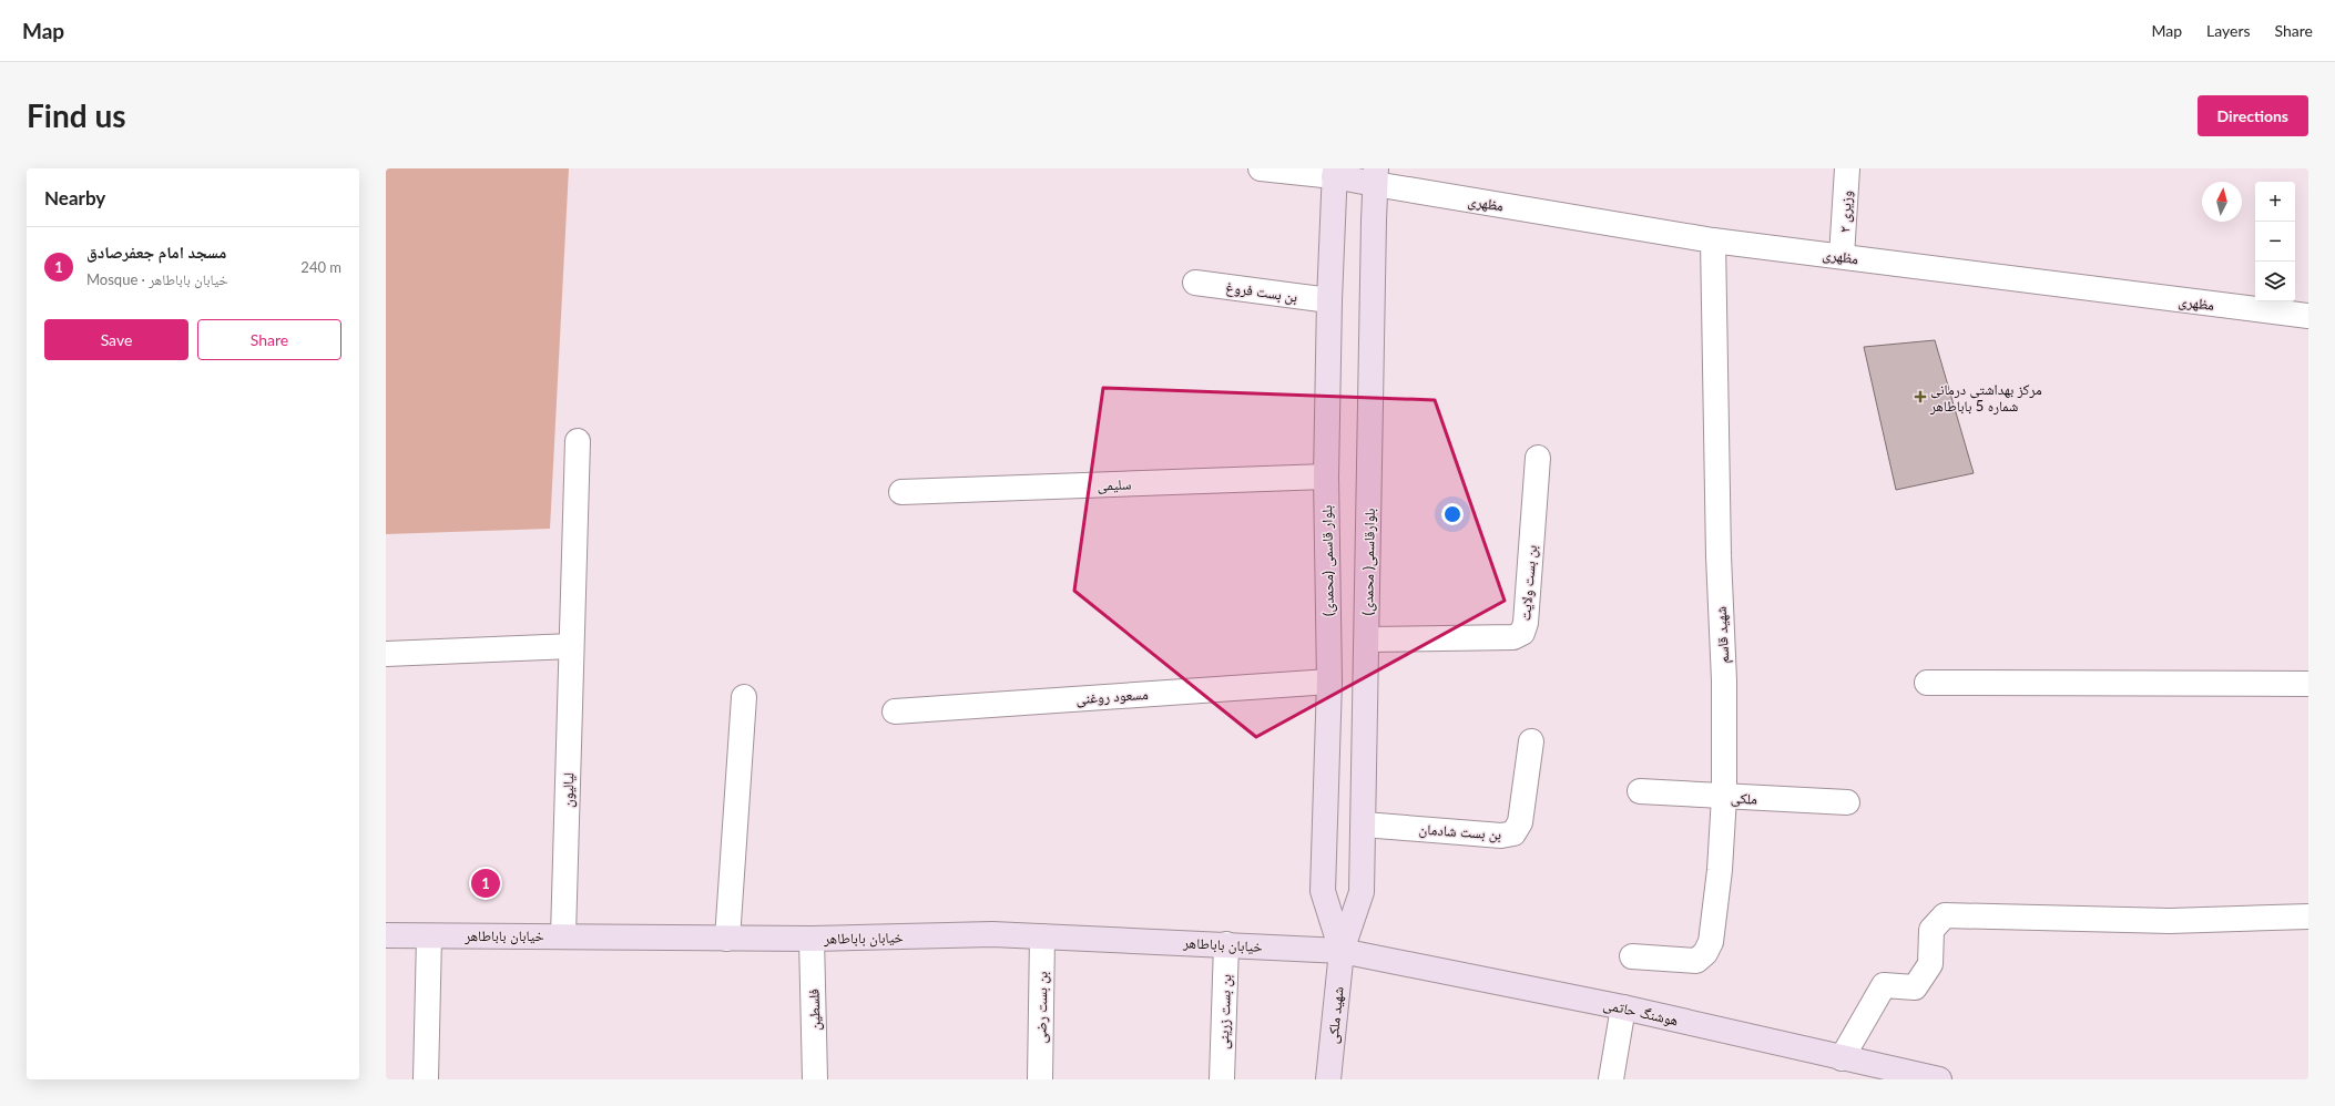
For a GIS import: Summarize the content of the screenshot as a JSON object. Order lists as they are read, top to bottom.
{
  "streets": {
    "main road": [
      "بلوار قاسمی (محمدی)",
      "بلوارقاسمی( محمدی)",
      "خیابان باباطاهر",
      "هوشنگ حاتمی",
      "شهید ملکی"
    ],
    "street": [
      "مظهری",
      "وزیری ۲",
      "بن بست فروغ",
      "سلیمی",
      "بن بست ولایت",
      "شهید قاسم",
      "مسعود روغنی",
      "لیالیون",
      "ملکی",
      "بن بست شادمان",
      "بن بست رضی",
      "فلسطین",
      "بن بست زرینی"
    ]
  },
  "crossings": [
    ["مظهری", "وزیری ۲"],
    ["مظهری", "بلوارقاسمی( محمدی)"],
    ["مظهری", "شهید قاسم"],
    ["بن بست فروغ", "بلوار قاسمی (محمدی)"],
    ["سلیمی", "بلوار قاسمی (محمدی)"],
    ["بلوار قاسمی (محمدی)", "بلوارقاسمی( محمدی)"],
    ["بلوار قاسمی (محمدی)", "مسعود روغنی"],
    ["بلوار قاسمی (محمدی)", "خیابان باباطاهر"],
    ["بلوار قاسمی (محمدی)", "هوشنگ حاتمی"],
    ["بلوار قاسمی (محمدی)", "شهید ملکی"],
    ["بلوارقاسمی( محمدی)", "بن بست ولایت"],
    ["بلوارقاسمی( محمدی)", "بن بست شادمان"],
    ["بلوارقاسمی( محمدی)", "خیابان باباطاهر"],
    ["بلوارقاسمی( محمدی)", "هوشنگ حاتمی"],
    ["بلوارقاسمی( محمدی)", "شهید ملکی"],
    ["شهید قاسم", "ملکی"],
    ["لیالیون", "خیابان باباطاهر"],
    ["خیابان باباطاهر", "بن بست رضی"],
    ["خیابان باباطاهر", "فلسطین"],
    ["خیابان باباطاهر", "بن بست زرینی"],
    ["خیابان باباطاهر", "هوشنگ حاتمی"],
    ["خیابان باباطاهر", "شهید ملکی"],
    ["هوشنگ حاتمی", "شهید ملکی"]
  ],
  "places": {
    "health": ["مرکز بهداشتی درمانی شماره 5 باباطاهر"]
  },
  "north": "top",
  "page": {
    "header": "Map",
    "nav": ["Map", "Layers", "Share"],
    "buttons": [
      "Directions",
      ["Save", "Share"]
    ],
    "title": "Find us",
    "heading": "Nearby",
    "map_buttons": ["+", "−"],
    "list": [
      {
        "mark": "1",
        "name": "مسجد امام جعفرصادق",
        "note": "Mosque · خیابان باباطاهر",
        "value": "240 m"
      }
    ],
    "pins": "1"
  }
}
